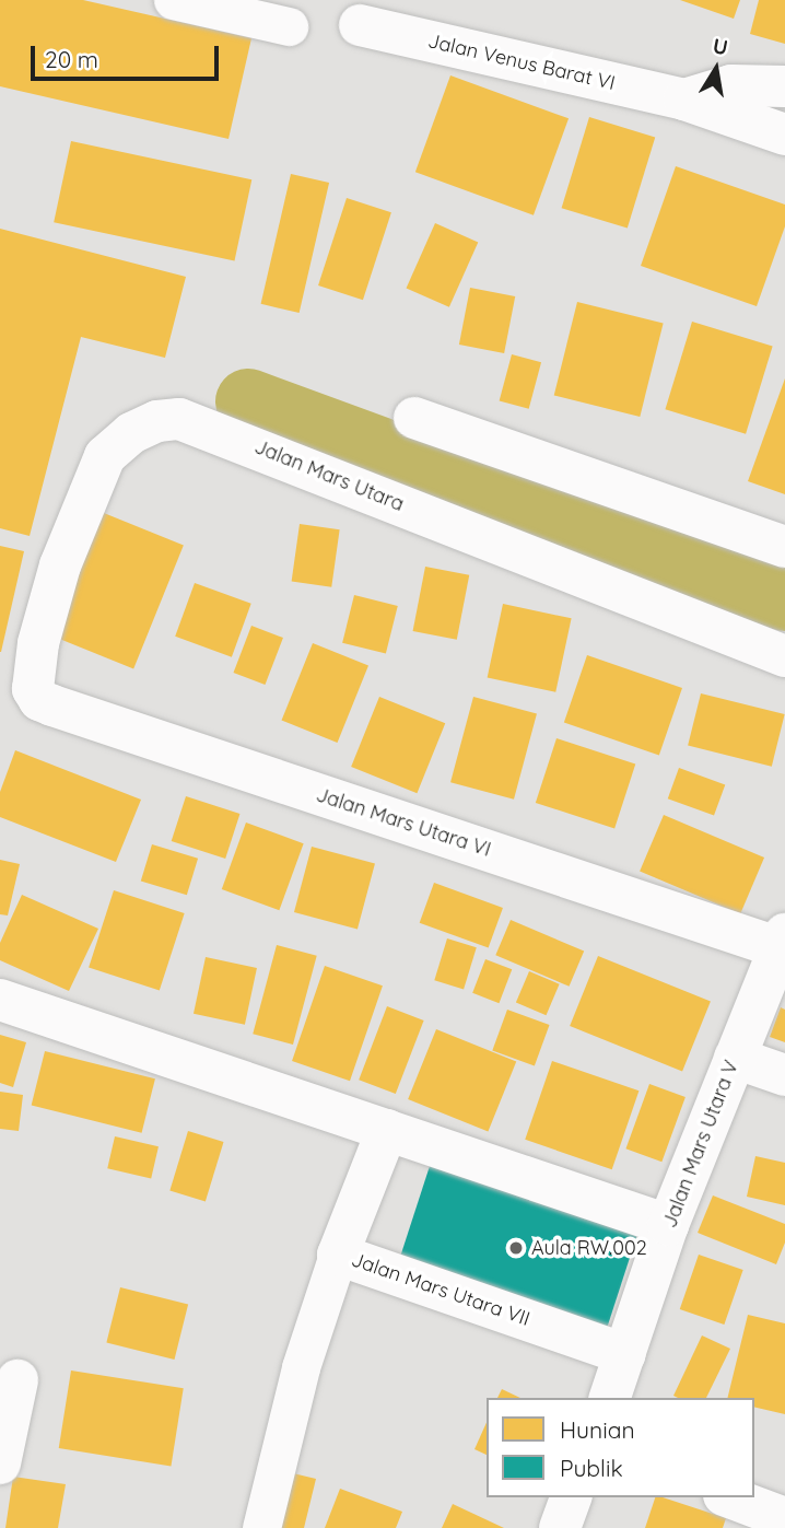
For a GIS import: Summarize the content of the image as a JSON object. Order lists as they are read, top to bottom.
{
  "streets": {
    "street": [
      "Jalan Venus Barat VI",
      "Jalan Mars Utara",
      "Jalan Mars Utara VI",
      "Jalan Mars Utara V",
      "Jalan Mars Utara VII"
    ]
  },
  "crossings": [
    ["Jalan Mars Utara", "Jalan Mars Utara VI"],
    ["Jalan Mars Utara VI", "Jalan Mars Utara V"],
    ["Jalan Mars Utara V", "Jalan Mars Utara VII"]
  ],
  "places": ["Aula RW.002"],
  "legend": ["Hunian", "Publik"],
  "scale_bar": "20 m",
  "north": "top"
}
